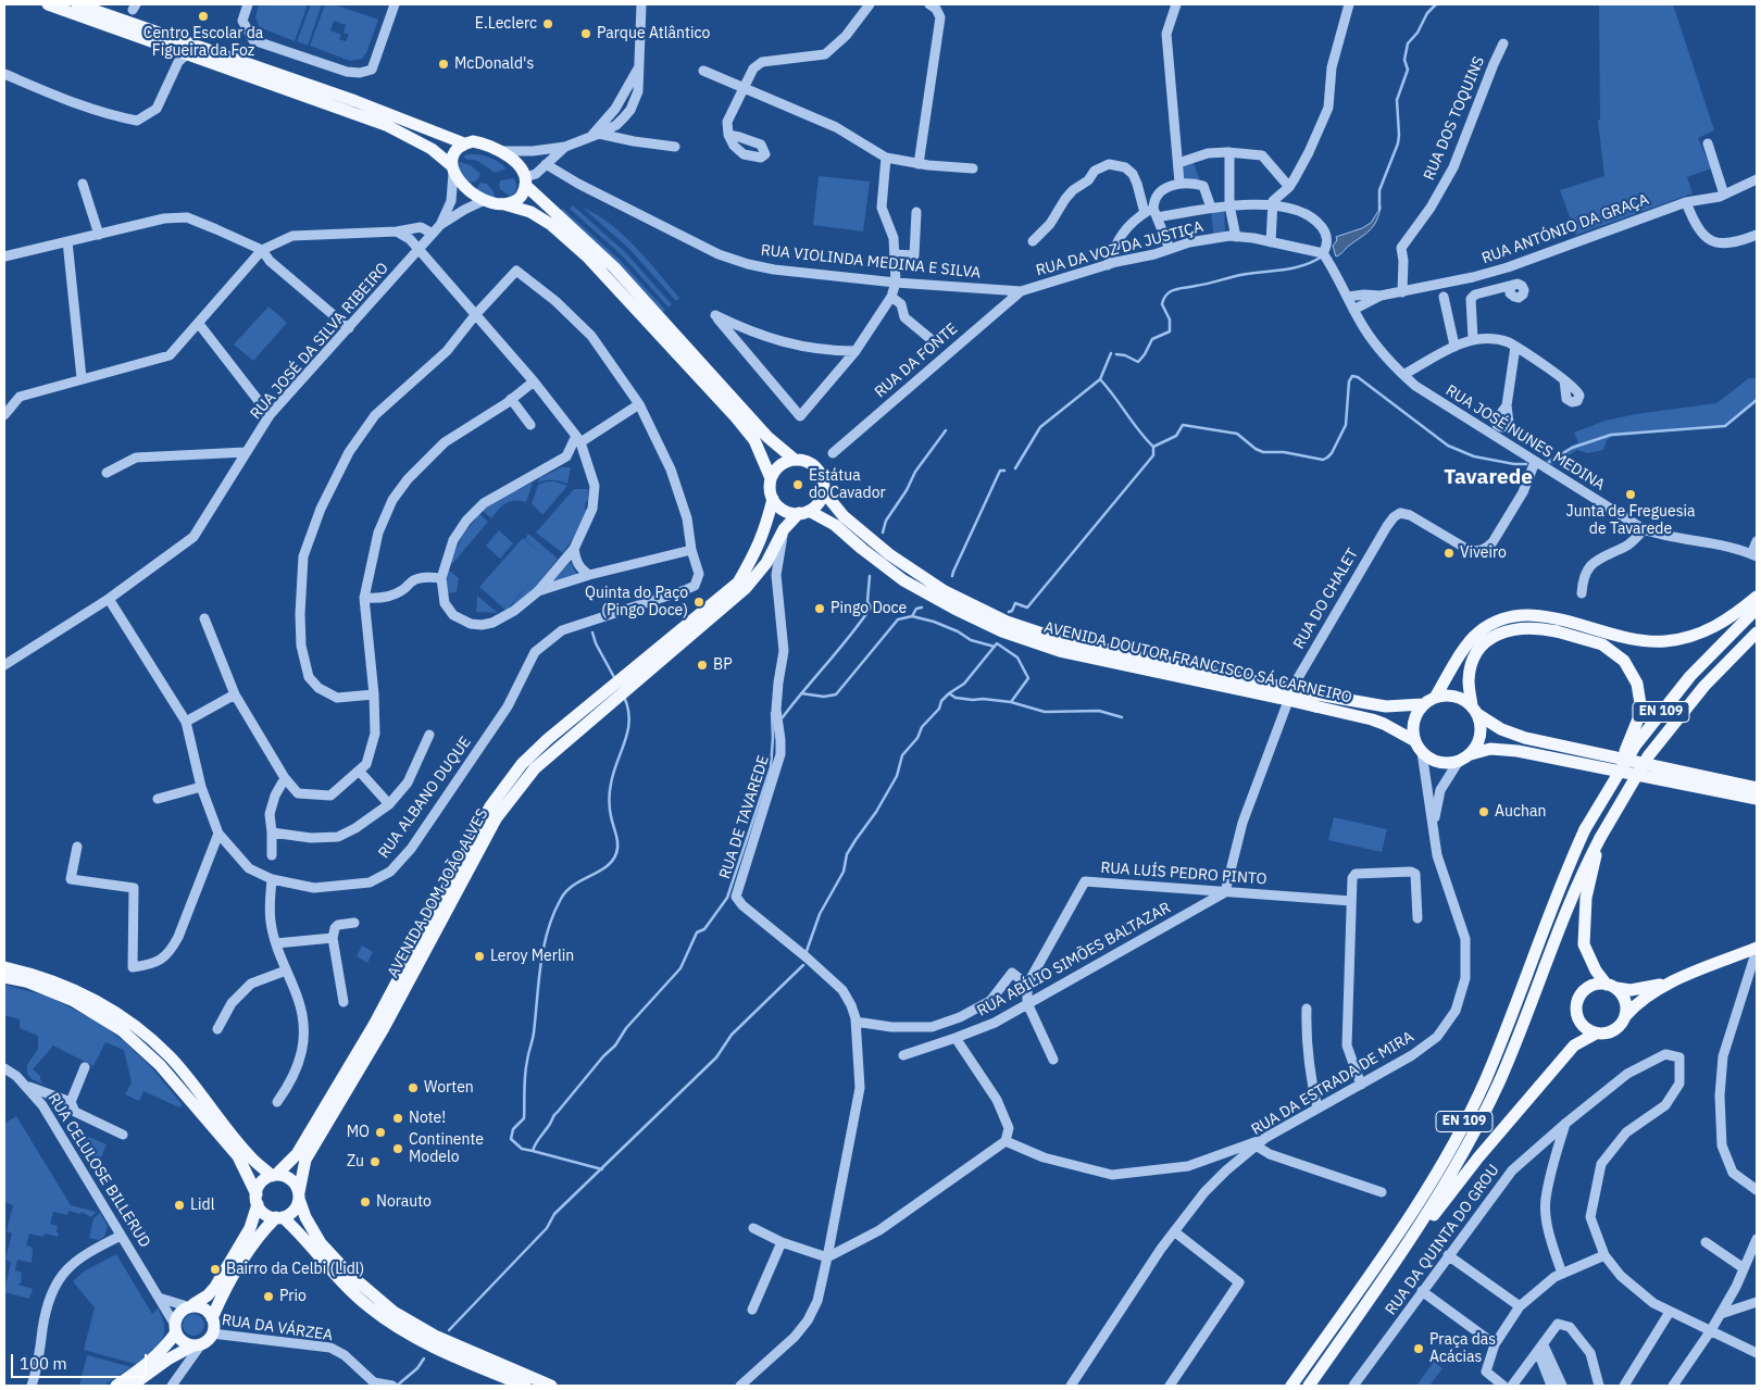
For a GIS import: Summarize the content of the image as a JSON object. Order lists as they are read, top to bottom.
{
  "streets": {
    "main road": ["AVENIDA DOUTOR FRANCISCO SÁ CARNEIRO", "EN 109", "AVENIDA DOM JOÃO ALVES"],
    "street": [
      "RUA DOS TOQUINS",
      "RUA ANTÓNIO DA GRAÇA",
      "RUA DA VOZ DA JUSTIÇA",
      "RUA VIOLINDA MEDINA E SILVA",
      "RUA JOSÉ DA SILVA RIBEIRO",
      "RUA DA FONTE",
      "RUA JOSÉ NUNES MEDINA",
      "RUA DO CHALET",
      "RUA ALBANO DUQUE",
      "RUA DE TAVAREDE",
      "RUA LUÍS PEDRO PINTO",
      "RUA ABÍLIO SIMÕES BALTAZAR",
      "RUA DA ESTRADA DE MIRA",
      "RUA CELULOSE BILLERUD",
      "RUA DA QUINTA DO GROU",
      "RUA DA VÁRZEA"
    ]
  },
  "crossings": [
    ["RUA DOS TOQUINS", "RUA ANTÓNIO DA GRAÇA"],
    ["RUA ANTÓNIO DA GRAÇA", "RUA JOSÉ NUNES MEDINA"],
    ["RUA DA VOZ DA JUSTIÇA", "RUA VIOLINDA MEDINA E SILVA"],
    ["RUA DA VOZ DA JUSTIÇA", "RUA DA FONTE"],
    ["RUA DA VOZ DA JUSTIÇA", "RUA JOSÉ NUNES MEDINA"],
    ["RUA VIOLINDA MEDINA E SILVA", "RUA DA FONTE"],
    ["RUA JOSÉ DA SILVA RIBEIRO", "RUA ALBANO DUQUE"],
    ["RUA JOSÉ NUNES MEDINA", "RUA DO CHALET"],
    ["RUA DO CHALET", "RUA LUÍS PEDRO PINTO"],
    ["RUA DO CHALET", "RUA ABÍLIO SIMÕES BALTAZAR"],
    ["AVENIDA DOUTOR FRANCISCO SÁ CARNEIRO", "AVENIDA DOM JOÃO ALVES"],
    ["AVENIDA DOUTOR FRANCISCO SÁ CARNEIRO", "RUA DA ESTRADA DE MIRA"],
    ["RUA DE TAVAREDE", "AVENIDA DOM JOÃO ALVES"],
    ["RUA LUÍS PEDRO PINTO", "RUA ABÍLIO SIMÕES BALTAZAR"],
    ["RUA CELULOSE BILLERUD", "RUA DA VÁRZEA"]
  ],
  "districts": ["Tavarede"],
  "places": [
    "Centro Escolar da Figueira da Foz",
    "E.Leclerc",
    "Parque Atlântico",
    "McDonald's",
    "Estátua do Cavador",
    "Junta de Freguesia de Tavarede",
    "Viveiro",
    "Quinta do Paço (Pingo Doce)",
    "Pingo Doce",
    "BP",
    "Auchan",
    "Leroy Merlin",
    "Worten",
    "Note!",
    "MO",
    "Continente Modelo",
    "Zu",
    "Norauto",
    "Lidl",
    "Bairro da Celbi (Lidl)",
    "Prio",
    "Praça das Acácias"
  ],
  "scale_bar": "100 m"
}
